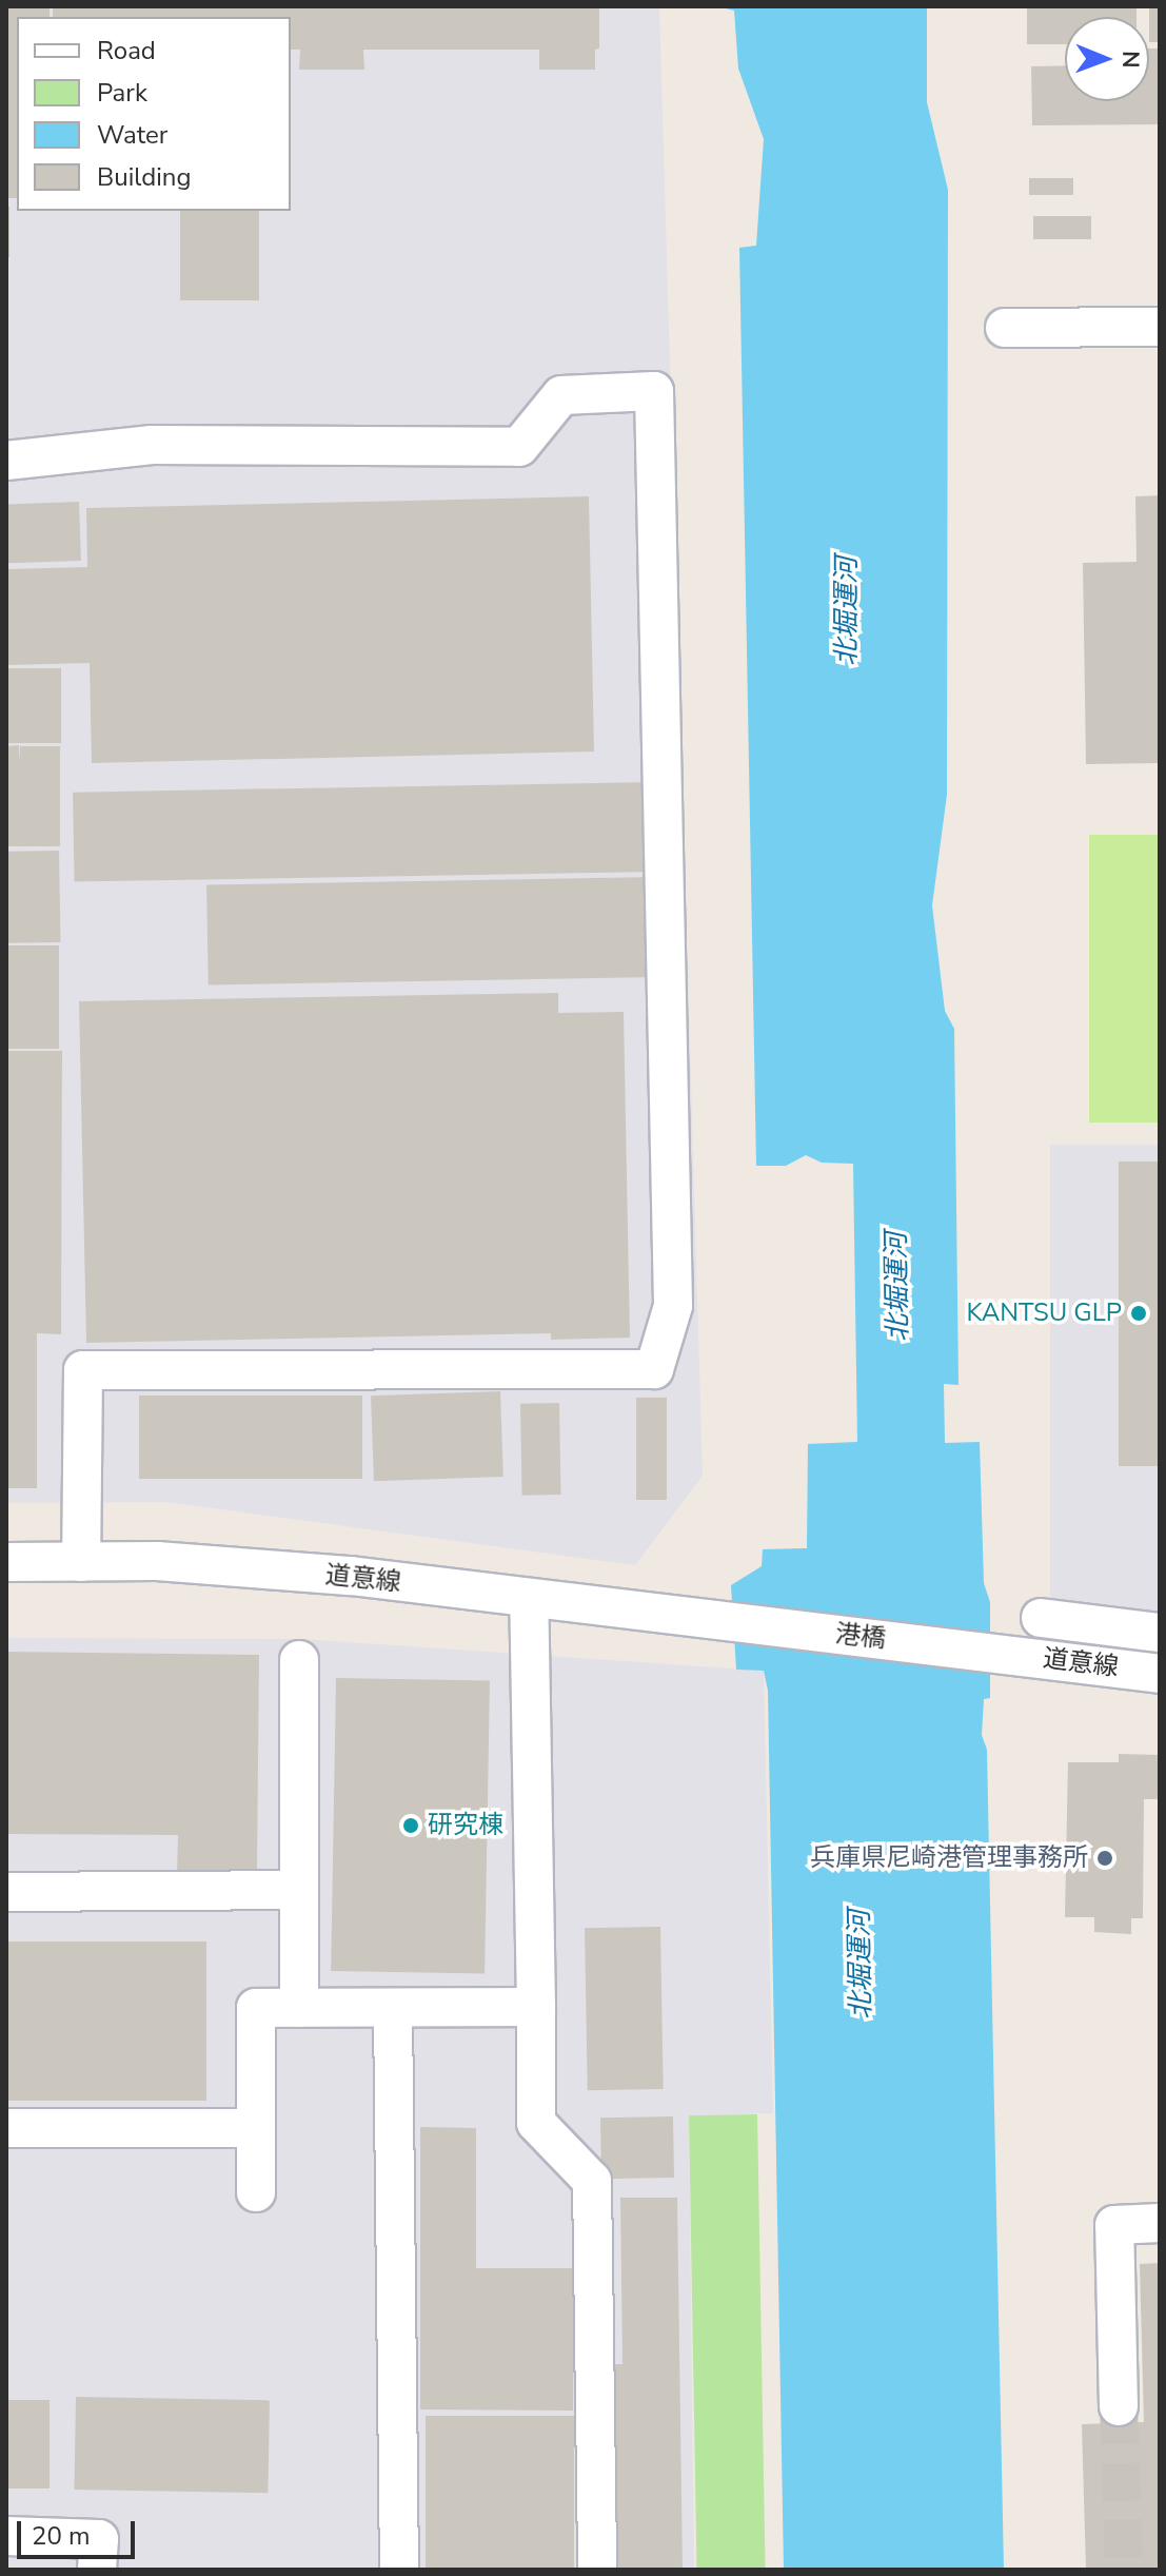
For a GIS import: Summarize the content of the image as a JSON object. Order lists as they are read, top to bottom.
{
  "streets": {
    "street": ["道意線", "港橋"]
  },
  "crossings": [
    ["道意線", "港橋"]
  ],
  "water": ["北堀運河"],
  "places": ["KANTSU GLP", "研究棟", "兵庫県尼崎港管理事務所"],
  "legend": [
    "Road",
    "Park",
    "Water",
    "Building"
  ],
  "scale_bar": "20 m",
  "north": "right"
}
